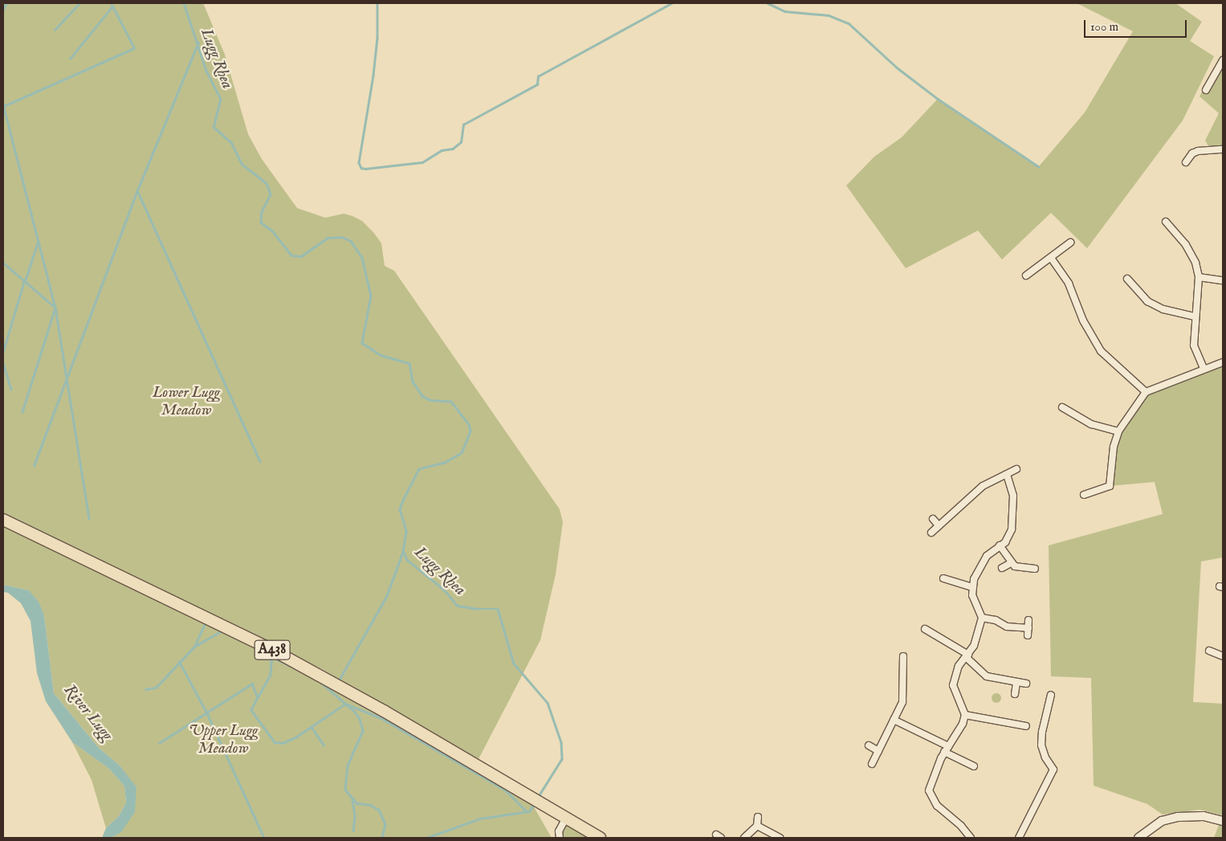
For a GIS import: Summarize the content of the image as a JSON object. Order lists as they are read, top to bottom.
{
  "streets": {
    "highway": ["A438"]
  },
  "water": ["Lugg Rhea", "River Lugg"],
  "parks": ["Lower Lugg Meadow", "Upper Lugg Meadow"],
  "scale_bar": "100 m"
}
